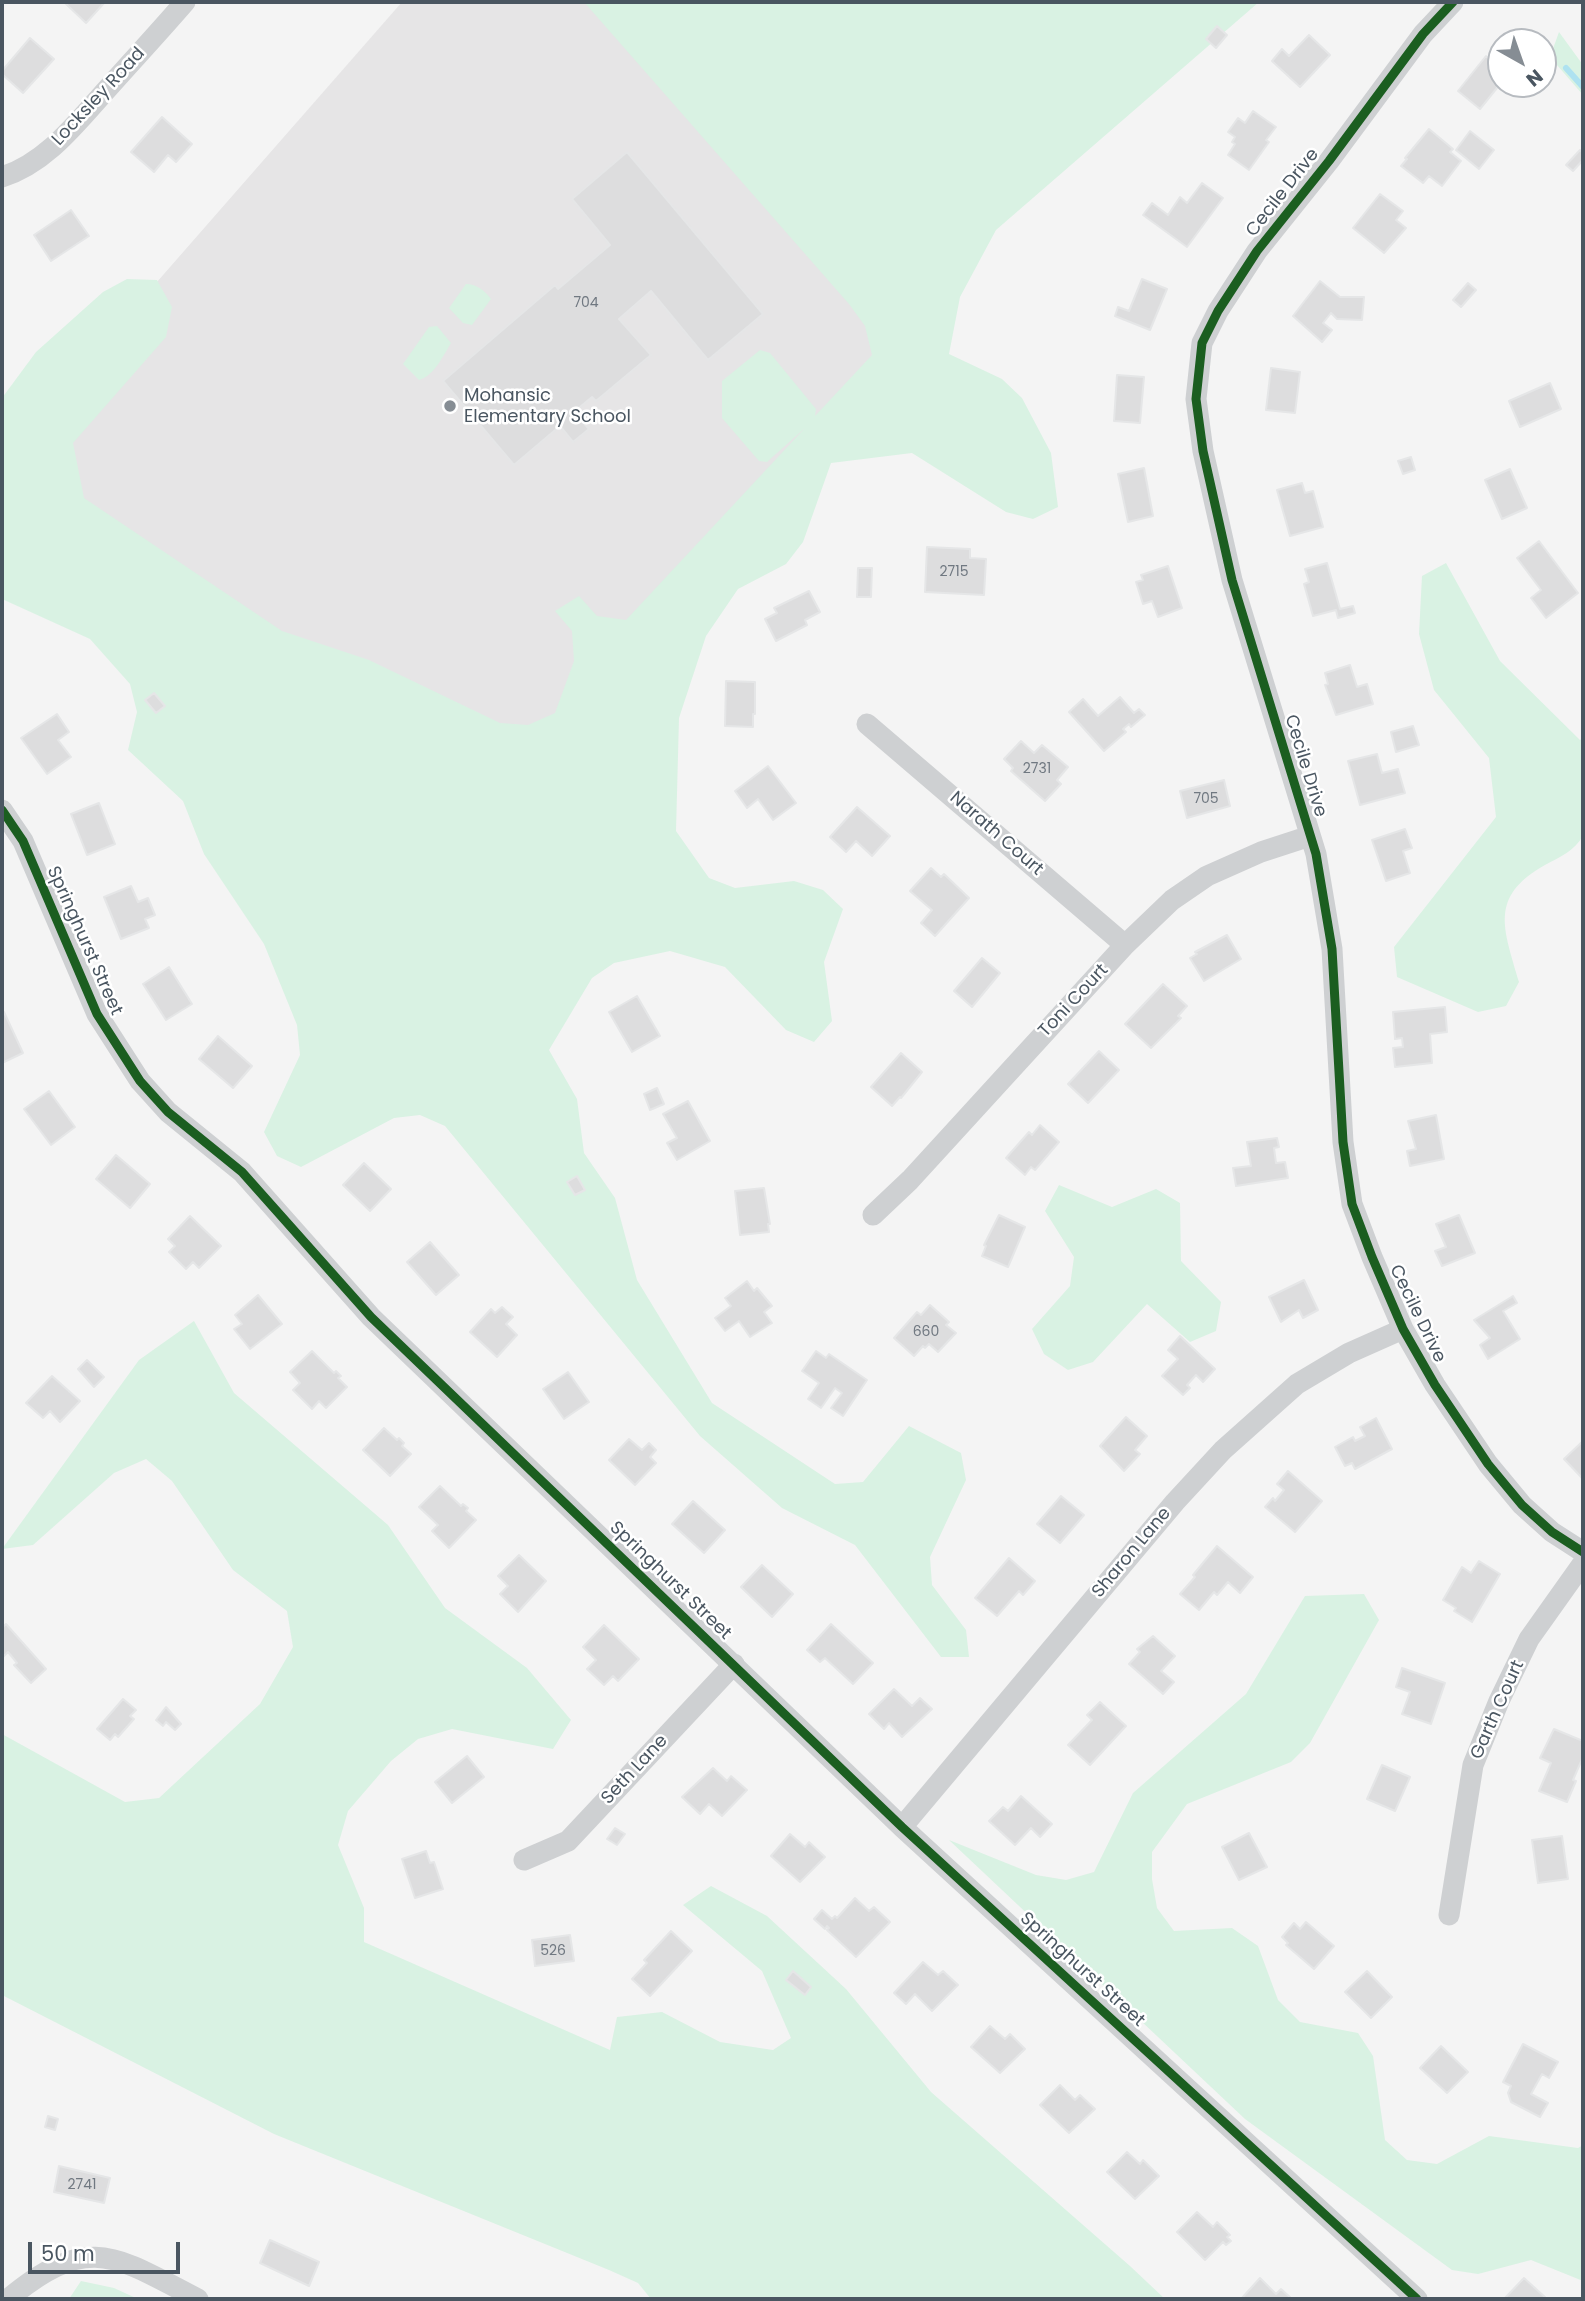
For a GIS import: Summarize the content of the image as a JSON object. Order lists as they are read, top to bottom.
{
  "streets": {
    "street": [
      "Locksley Road",
      "Cecile Drive",
      "Narath Court",
      "Springhurst Street",
      "Toni Court",
      "Sharon Lane",
      "Garth Court",
      "Seth Lane"
    ]
  },
  "crossings": [
    ["Cecile Drive", "Toni Court"],
    ["Cecile Drive", "Sharon Lane"],
    ["Narath Court", "Toni Court"],
    ["Springhurst Street", "Sharon Lane"],
    ["Springhurst Street", "Seth Lane"]
  ],
  "places": ["Mohansic Elementary School"],
  "house_numbers": [
    "704",
    "2715",
    "2731",
    "705",
    "660",
    "526",
    "2741"
  ],
  "scale_bar": "50 m",
  "north": "bottom right"
}
